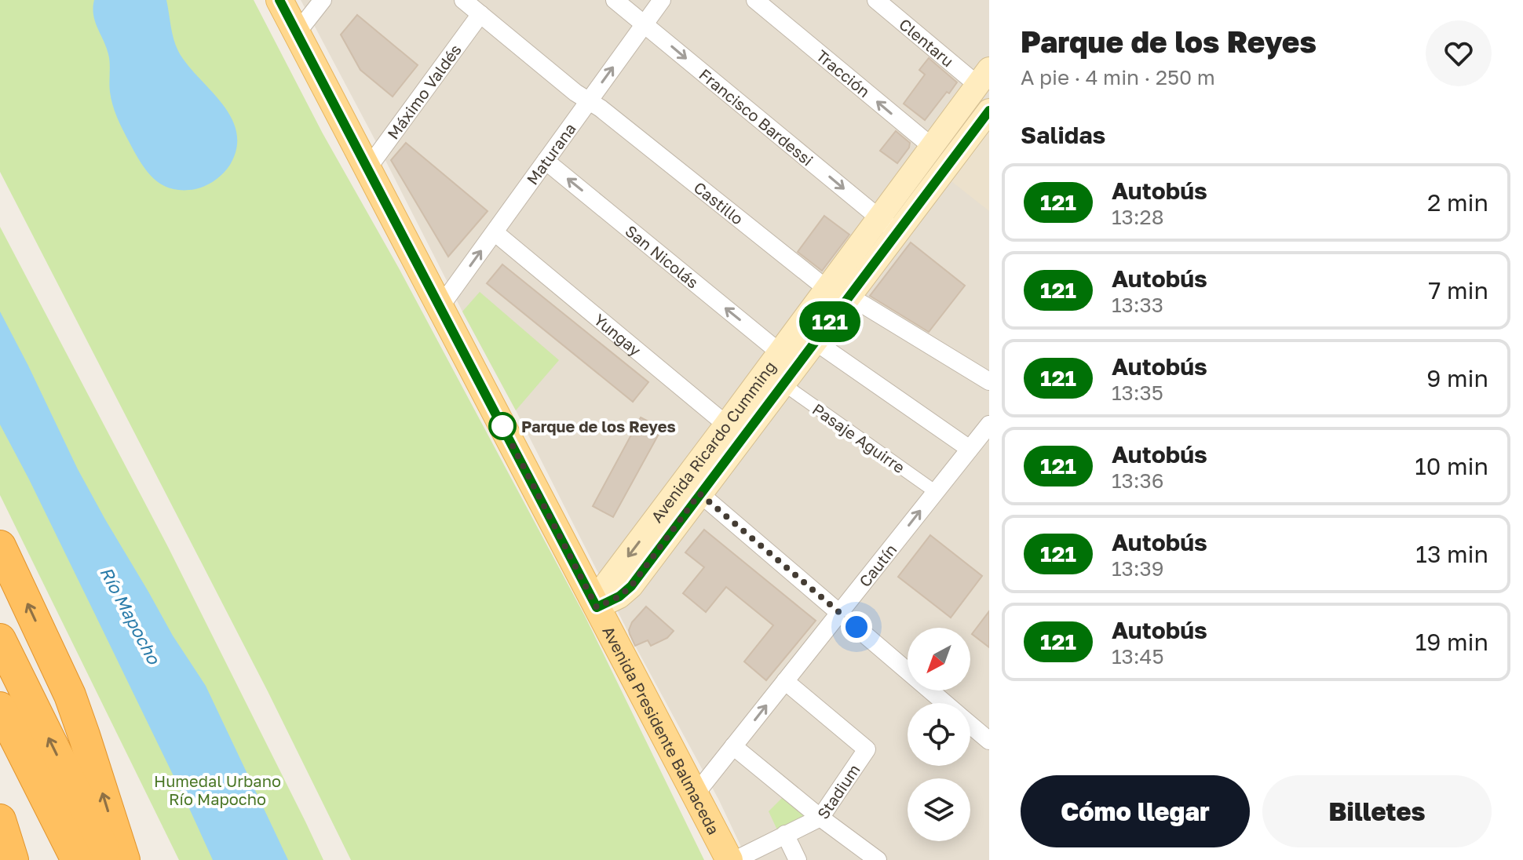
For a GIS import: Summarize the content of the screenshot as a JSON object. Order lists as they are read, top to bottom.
{
  "streets": {
    "main road": ["Avenida Ricardo Cumming", "Avenida Presidente Balmaceda"],
    "street": [
      "Clentaru",
      "Tracción",
      "Máximo Valdés",
      "Francisco Bardessi",
      "Maturana",
      "Castillo",
      "San Nicolás",
      "Yungay",
      "Pasaje Aguirre",
      "Cautín",
      "Stadium"
    ]
  },
  "crossings": [
    ["Clentaru", "Avenida Ricardo Cumming"],
    ["Tracción", "Avenida Ricardo Cumming"],
    ["Máximo Valdés", "Castillo"],
    ["Máximo Valdés", "Avenida Presidente Balmaceda"],
    ["Francisco Bardessi", "Maturana"],
    ["Francisco Bardessi", "Avenida Ricardo Cumming"],
    ["Maturana", "Castillo"],
    ["Maturana", "San Nicolás"],
    ["Maturana", "Yungay"],
    ["Maturana", "Avenida Presidente Balmaceda"],
    ["Castillo", "Avenida Ricardo Cumming"],
    ["San Nicolás", "Avenida Ricardo Cumming"],
    ["Yungay", "Avenida Ricardo Cumming"],
    ["Pasaje Aguirre", "Avenida Ricardo Cumming"],
    ["Pasaje Aguirre", "Cautín"],
    ["Avenida Ricardo Cumming", "Avenida Presidente Balmaceda"],
    ["Cautín", "Avenida Presidente Balmaceda"],
    ["Cautín", "Stadium"]
  ],
  "one_way": [
    "Tracción",
    "Francisco Bardessi",
    "Maturana",
    "San Nicolás",
    "Cautín"
  ],
  "water": ["Río Mapocho"],
  "parks": ["Humedal Urbano Río Mapocho"],
  "places": ["Parque de los Reyes"],
  "lines": ["bus line 121"],
  "north": "bottom left",
  "page": {
    "on_map": "121",
    "heading": [
      ["Parque de los Reyes", "A pie · 4 min · 250 m"],
      "Salidas"
    ],
    "list": [
      {
        "mark": "121",
        "name": "Autobús",
        "note": "13:28",
        "value": "2 min"
      },
      {
        "mark": "121",
        "name": "Autobús",
        "note": "13:33",
        "value": "7 min"
      },
      {
        "mark": "121",
        "name": "Autobús",
        "note": "13:35",
        "value": "9 min"
      },
      {
        "mark": "121",
        "name": "Autobús",
        "note": "13:36",
        "value": "10 min"
      },
      {
        "mark": "121",
        "name": "Autobús",
        "note": "13:39",
        "value": "13 min"
      },
      {
        "mark": "121",
        "name": "Autobús",
        "note": "13:45",
        "value": "19 min"
      }
    ],
    "buttons": ["Cómo llegar", "Billetes"]
  }
}
